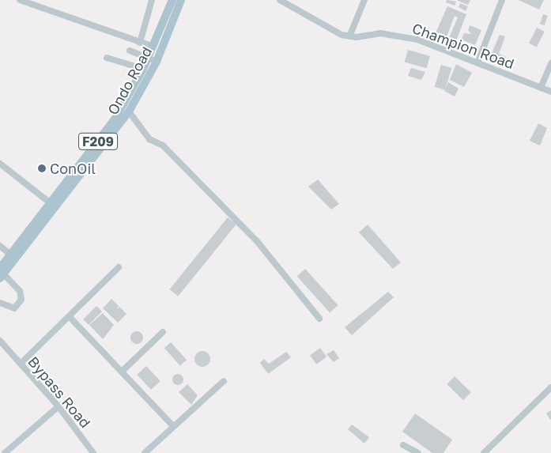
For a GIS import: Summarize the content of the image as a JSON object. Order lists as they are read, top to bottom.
{
  "streets": {
    "main road": ["Ondo Road", "F209"],
    "street": ["Champion Road", "Bypass Road"]
  },
  "places": ["ConOil"]
}
